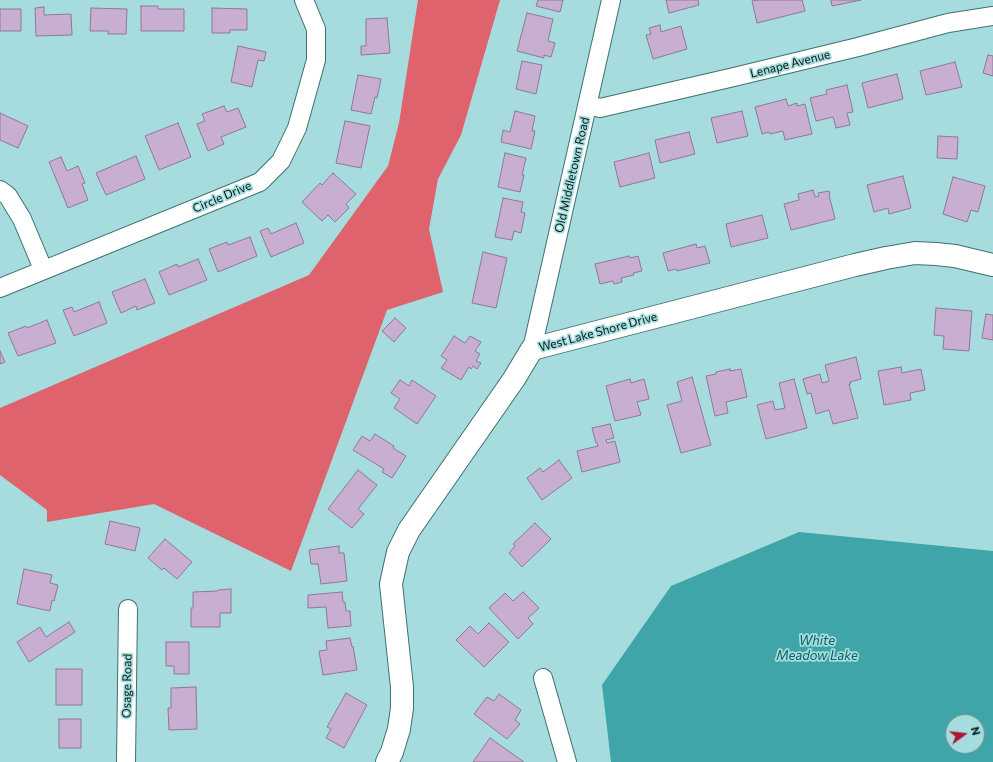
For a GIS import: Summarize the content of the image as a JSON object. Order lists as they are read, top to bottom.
{
  "streets": {
    "street": [
      "Lenape Avenue",
      "Old Middletown Road",
      "Circle Drive",
      "West Lake Shore Drive",
      "Osage Road"
    ]
  },
  "crossings": [
    ["Lenape Avenue", "Old Middletown Road"],
    ["Old Middletown Road", "West Lake Shore Drive"]
  ],
  "water": ["White Meadow Lake"],
  "north": "right"
}
